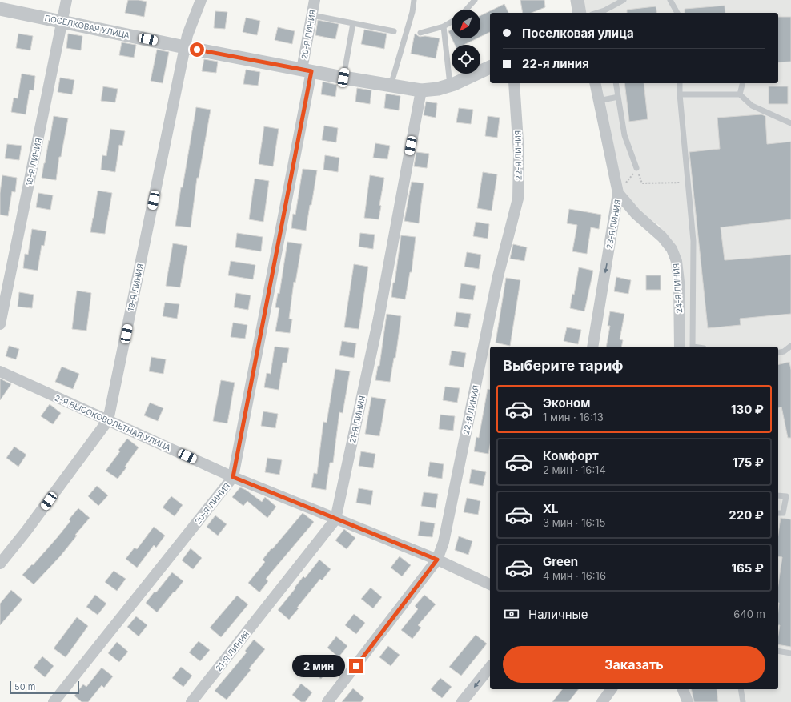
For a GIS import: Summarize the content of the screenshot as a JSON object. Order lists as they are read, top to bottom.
{
  "streets": {
    "street": [
      "ПОСЕЛКОВАЯ УЛИЦА",
      "20-Я ЛИНИЯ",
      "22-Я ЛИНИЯ",
      "18-Я ЛИНИЯ",
      "23-Я ЛИНИЯ",
      "19-Я ЛИНИЯ",
      "24-Я ЛИНИЯ",
      "21-Я ЛИНИЯ",
      "2-Я ВЫСОКОВОЛЬТНАЯ УЛИЦА"
    ]
  },
  "crossings": [
    ["ПОСЕЛКОВАЯ УЛИЦА", "20-Я ЛИНИЯ"],
    ["ПОСЕЛКОВАЯ УЛИЦА", "18-Я ЛИНИЯ"],
    ["ПОСЕЛКОВАЯ УЛИЦА", "19-Я ЛИНИЯ"],
    ["ПОСЕЛКОВАЯ УЛИЦА", "21-Я ЛИНИЯ"],
    ["20-Я ЛИНИЯ", "2-Я ВЫСОКОВОЛЬТНАЯ УЛИЦА"],
    ["22-Я ЛИНИЯ", "2-Я ВЫСОКОВОЛЬТНАЯ УЛИЦА"],
    ["23-Я ЛИНИЯ", "24-Я ЛИНИЯ"],
    ["19-Я ЛИНИЯ", "2-Я ВЫСОКОВОЛЬТНАЯ УЛИЦА"],
    ["21-Я ЛИНИЯ", "2-Я ВЫСОКОВОЛЬТНАЯ УЛИЦА"]
  ],
  "one_way": ["23-Я ЛИНИЯ"],
  "scale_bar": "50 m",
  "north": "bottom left",
  "page": {
    "banner": ["Поселковая улица", "22-я линия"],
    "heading": "Выберите тариф",
    "list": [
      {
        "name": "Эконом",
        "note": "1 мин · 16:13",
        "value": "130 ₽"
      },
      {
        "name": "Комфорт",
        "note": "2 мин · 16:14",
        "value": "175 ₽"
      },
      {
        "name": "XL",
        "note": "3 мин · 16:15",
        "value": "220 ₽"
      },
      {
        "name": "Green",
        "note": "4 мин · 16:16",
        "value": "165 ₽"
      }
    ],
    "pay": ["Наличные", "640 m"],
    "buttons": "Заказать",
    "bubble": "2 мин",
    "scale": "50 m"
  }
}
